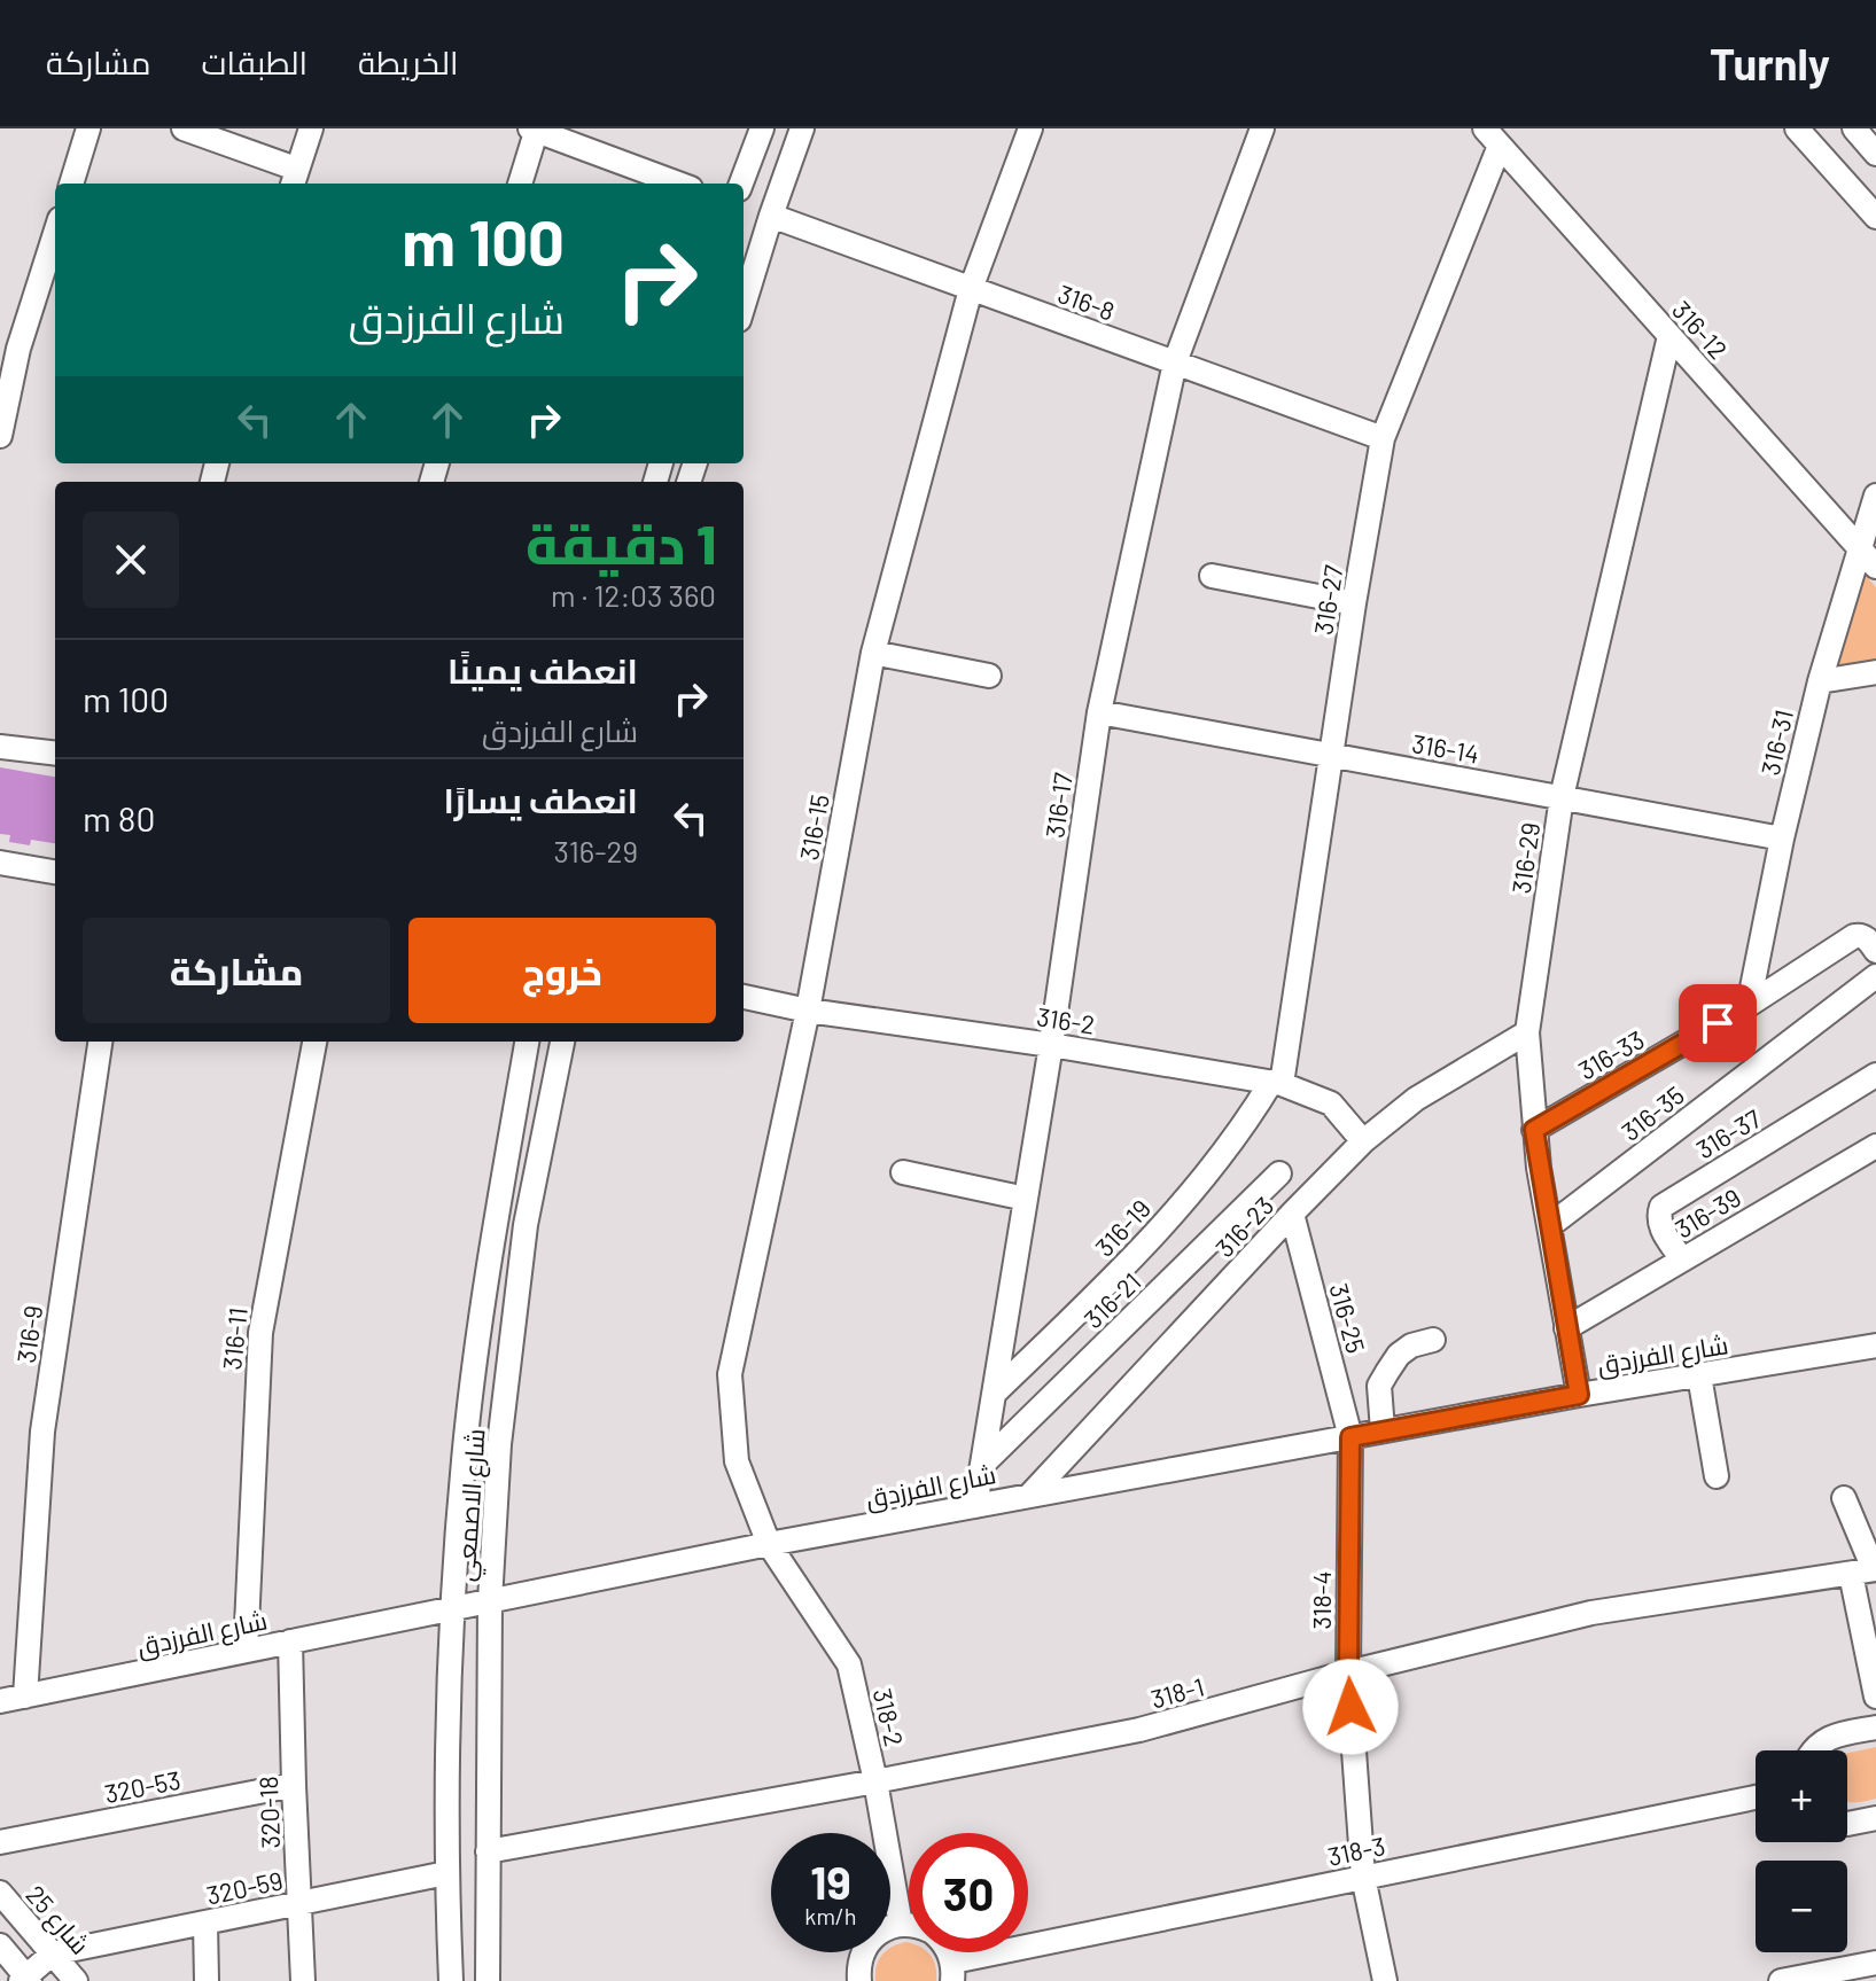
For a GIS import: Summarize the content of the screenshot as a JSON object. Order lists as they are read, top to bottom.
{
  "streets": {
    "street": [
      "316-8",
      "316-12",
      "316-27",
      "316-31",
      "316-14",
      "316-17",
      "316-15",
      "316-29",
      "316-2",
      "316-33",
      "316-35",
      "316-37",
      "316-39",
      "316-23",
      "316-19",
      "316-21",
      "316-25",
      "316-9",
      "316-11",
      "شارع الفرزدق",
      "شارع الاصمعي",
      "318-4",
      "318-1",
      "318-2",
      "320-53",
      "320-18",
      "318-3",
      "320-59",
      "شارع 25"
    ]
  },
  "crossings": [
    ["316-8", "316-27"],
    ["316-8", "316-17"],
    ["316-8", "316-15"],
    ["316-12", "316-27"],
    ["316-12", "316-31"],
    ["316-12", "316-29"],
    ["316-27", "316-14"],
    ["316-27", "316-2"],
    ["316-27", "316-19"],
    ["316-31", "316-14"],
    ["316-31", "316-33"],
    ["316-14", "316-17"],
    ["316-14", "316-29"],
    ["316-17", "316-2"],
    ["316-17", "316-19"],
    ["316-17", "316-21"],
    ["316-17", "شارع الفرزدق"],
    ["316-15", "316-2"],
    ["316-15", "شارع الفرزدق"],
    ["316-15", "318-2"],
    ["316-29", "316-33"],
    ["316-29", "316-35"],
    ["316-29", "316-39"],
    ["316-29", "316-23"],
    ["316-29", "شارع الفرزدق"],
    ["316-2", "316-23"],
    ["316-2", "316-19"],
    ["316-37", "316-39"],
    ["316-23", "316-25"],
    ["316-23", "شارع الفرزدق"],
    ["316-25", "شارع الفرزدق"],
    ["316-25", "318-4"],
    ["316-9", "شارع الفرزدق"],
    ["316-11", "شارع الفرزدق"],
    ["شارع الفرزدق", "شارع الاصمعي"],
    ["شارع الفرزدق", "318-4"],
    ["شارع الفرزدق", "318-2"],
    ["شارع الفرزدق", "320-18"],
    ["شارع الاصمعي", "318-1"],
    ["شارع الاصمعي", "320-59"],
    ["318-4", "318-1"],
    ["318-4", "318-3"],
    ["318-1", "318-2"],
    ["320-53", "320-18"],
    ["320-18", "320-59"],
    ["320-59", "شارع 25"]
  ],
  "page": {
    "header": "Turnly",
    "nav": ["الخريطة", "الطبقات", "مشاركة"],
    "turn": ["100 m", "شارع الفرزدق"],
    "heading": ["1 دقيقة", "360 m · 12:03"],
    "list": [
      {
        "name": "انعطف يمينًا",
        "note": "شارع الفرزدق",
        "value": "100 m"
      },
      {
        "name": "انعطف يسارًا",
        "note": "316-29",
        "value": "80 m"
      }
    ],
    "buttons": ["خروج", "مشاركة"],
    "map_buttons": ["+", "−"],
    "speed": "19 km/h",
    "limit": "30"
  }
}
